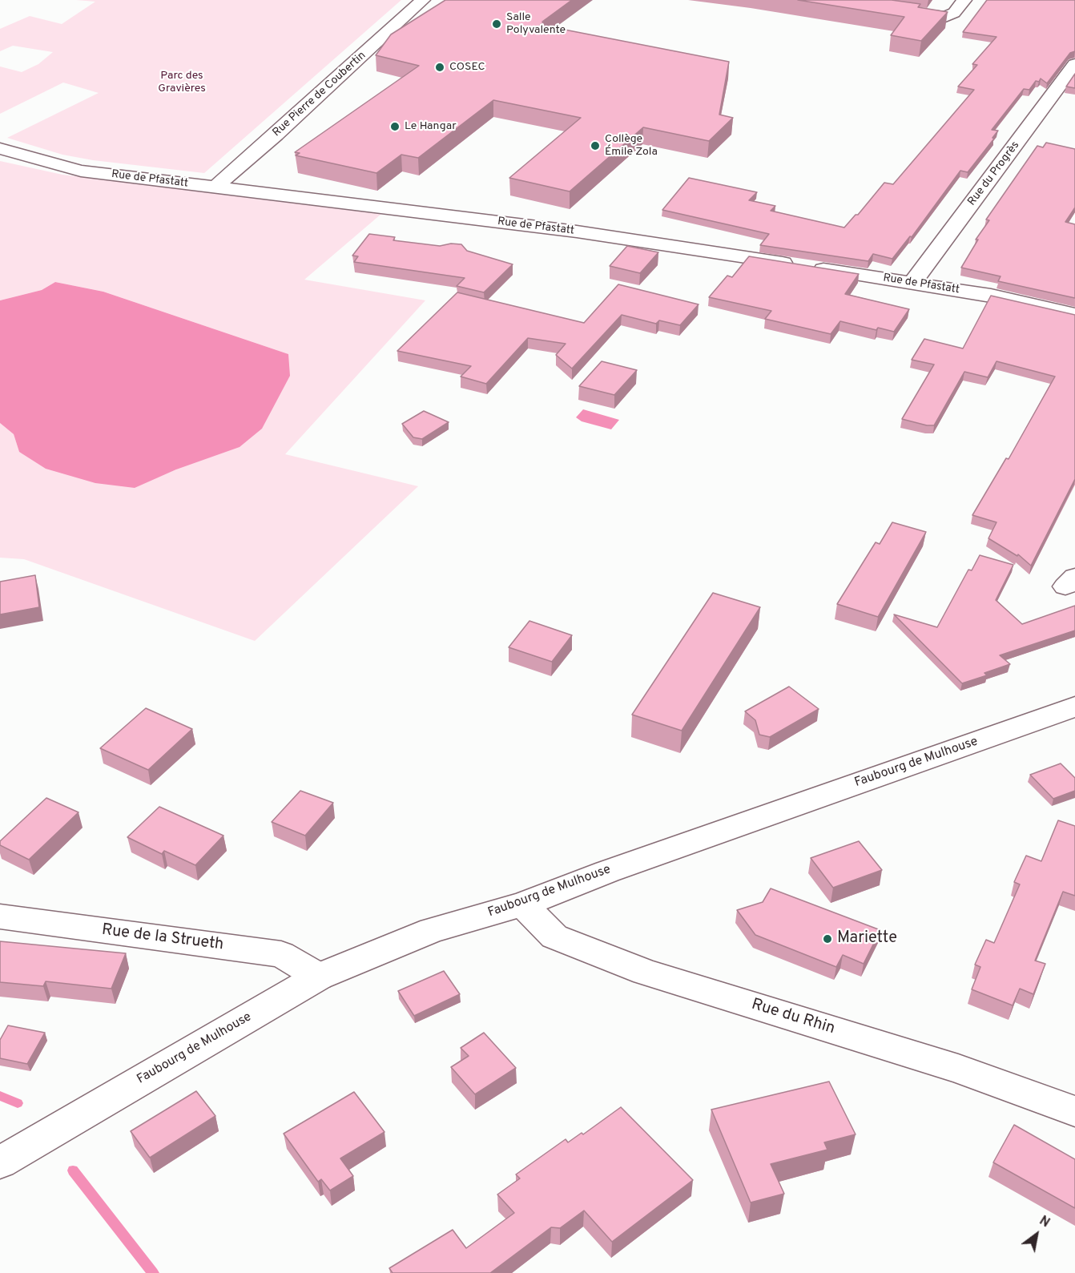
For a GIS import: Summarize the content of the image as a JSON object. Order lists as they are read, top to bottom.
{
  "streets": {
    "street": [
      "Rue Pierre de Coubertin",
      "Rue du Progrès",
      "Rue de Pfastatt",
      "Faubourg de Mulhouse",
      "Rue de la Strueth",
      "Rue du Rhin"
    ]
  },
  "crossings": [
    ["Rue Pierre de Coubertin", "Rue de Pfastatt"],
    ["Rue du Progrès", "Rue de Pfastatt"],
    ["Faubourg de Mulhouse", "Rue de la Strueth"],
    ["Faubourg de Mulhouse", "Rue du Rhin"]
  ],
  "parks": ["Parc des Gravières"],
  "places": [
    "Salle Polyvalente",
    "COSEC",
    "Le Hangar",
    "Collège Émile Zola",
    "Mariette"
  ],
  "north": "top right"
}
